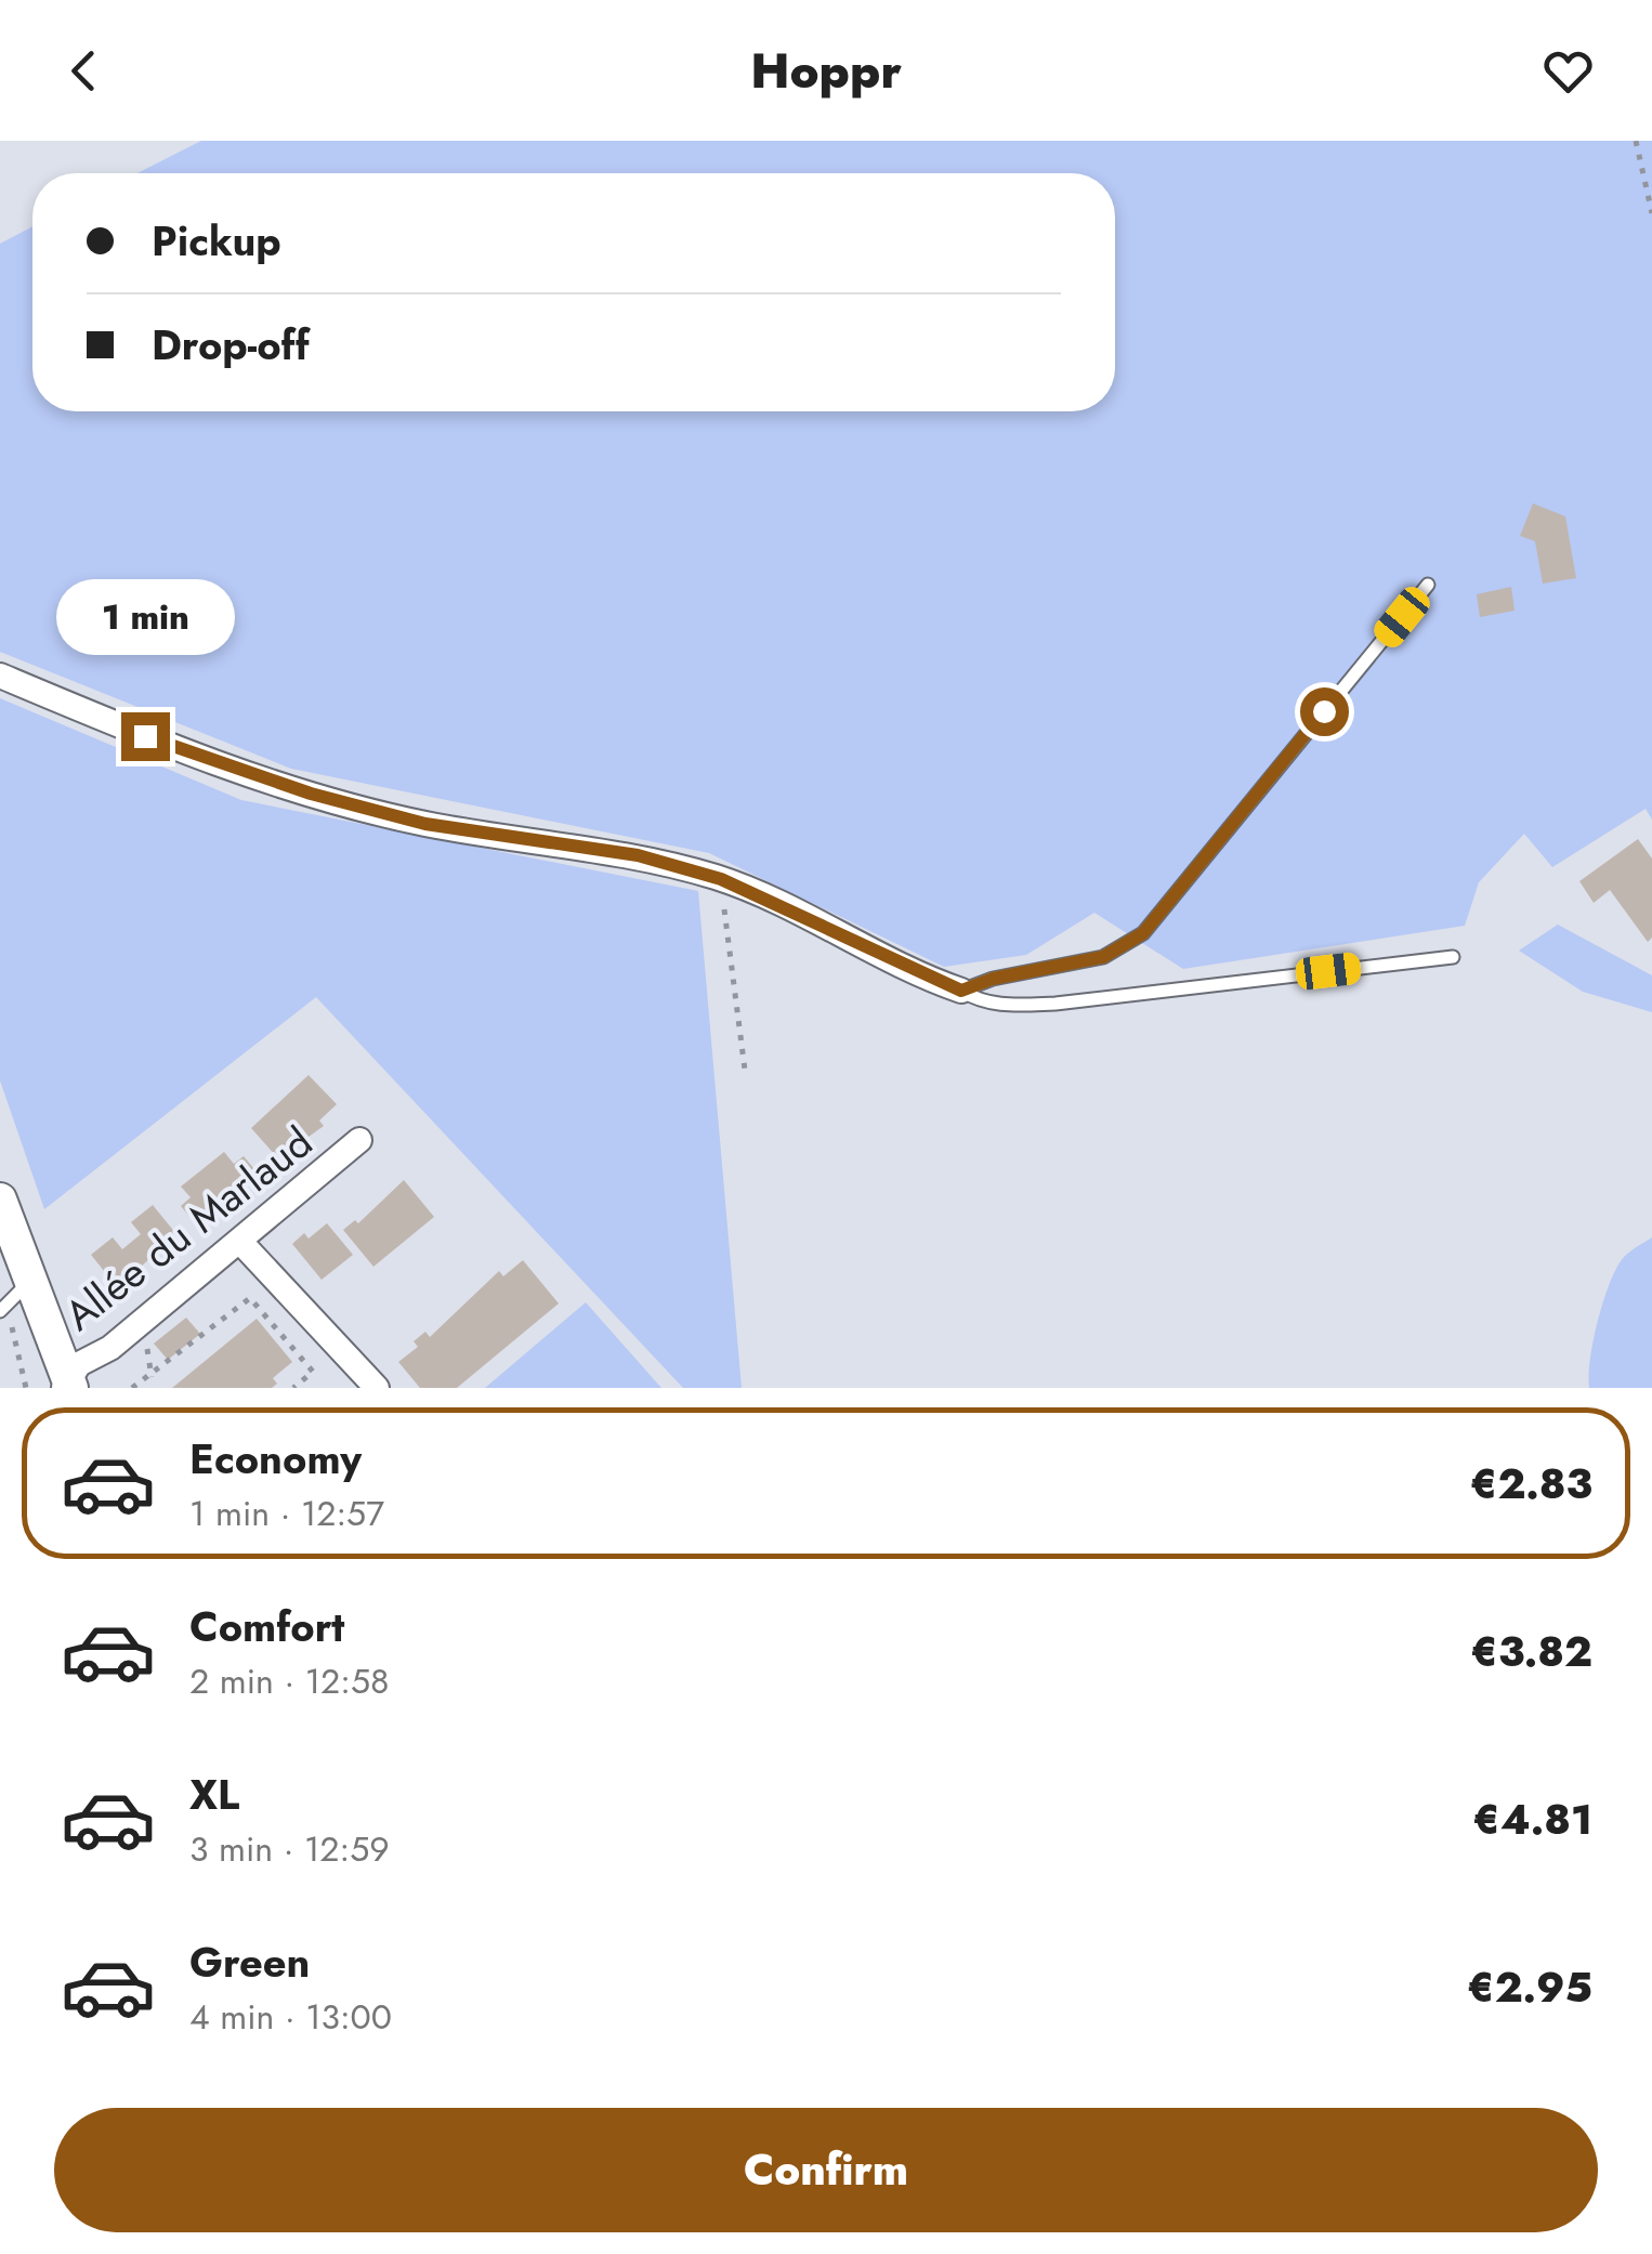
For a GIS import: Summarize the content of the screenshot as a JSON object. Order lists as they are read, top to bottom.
{
  "streets": {
    "street": ["Allée du Marlaud"]
  },
  "page": {
    "header": "Hoppr",
    "banner": ["Pickup", "Drop-off"],
    "bubble": "1 min",
    "list": [
      {
        "name": "Economy",
        "note": "1 min · 12:57",
        "value": "€2.83"
      },
      {
        "name": "Comfort",
        "note": "2 min · 12:58",
        "value": "€3.82"
      },
      {
        "name": "XL",
        "note": "3 min · 12:59",
        "value": "€4.81"
      },
      {
        "name": "Green",
        "note": "4 min · 13:00",
        "value": "€2.95"
      }
    ],
    "buttons": "Confirm"
  }
}
